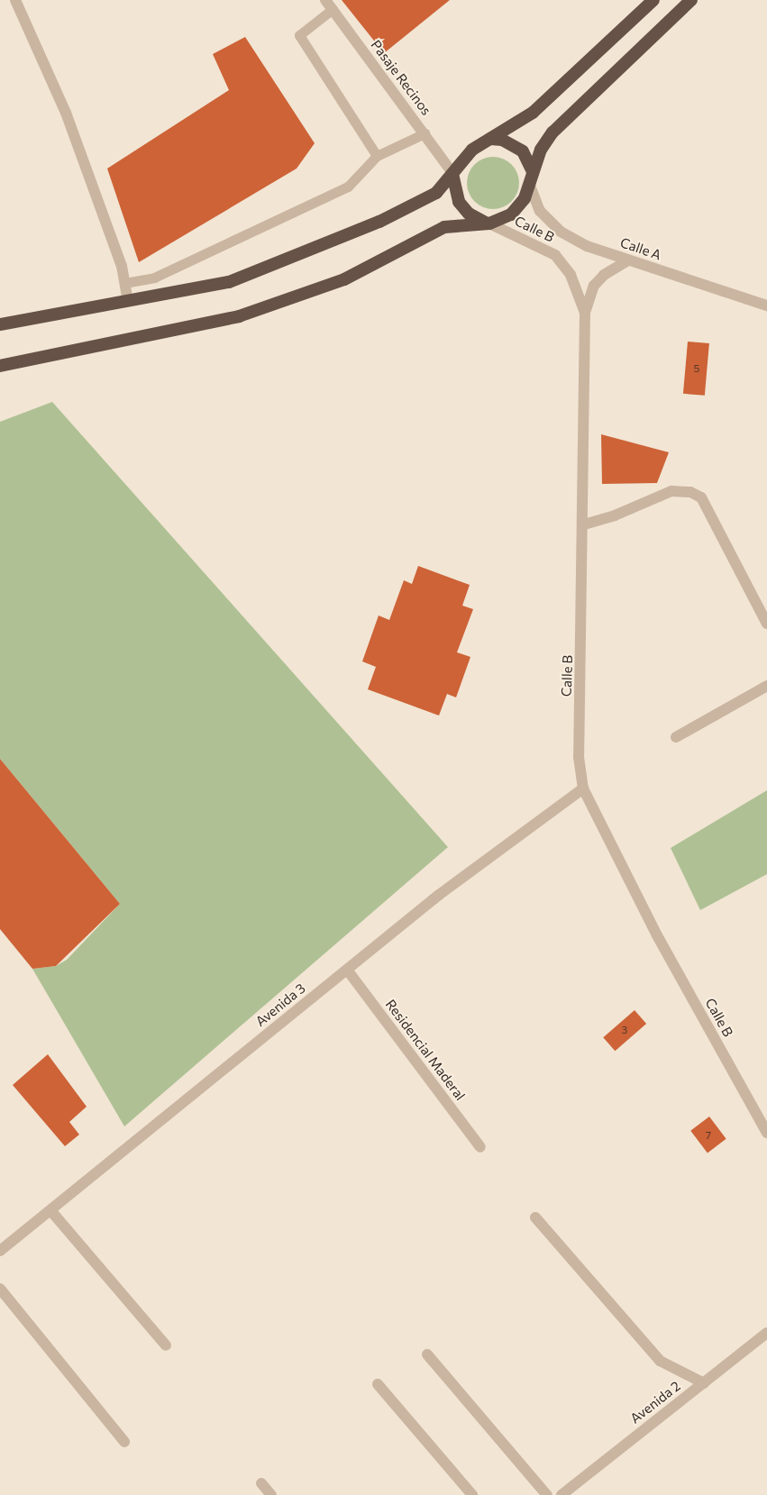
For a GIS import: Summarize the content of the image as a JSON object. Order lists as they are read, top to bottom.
{
  "streets": {
    "street": [
      "Pasaje Recinos",
      "Calle B",
      "Calle A",
      "Avenida 3",
      "Residencial Maderal",
      "Avenida 2"
    ]
  },
  "crossings": [
    ["Pasaje Recinos", "Calle B"],
    ["Pasaje Recinos", "Calle A"],
    ["Calle B", "Calle A"],
    ["Calle B", "Avenida 3"],
    ["Avenida 3", "Residencial Maderal"]
  ],
  "house_numbers": ["5", "3", "7"]
}
